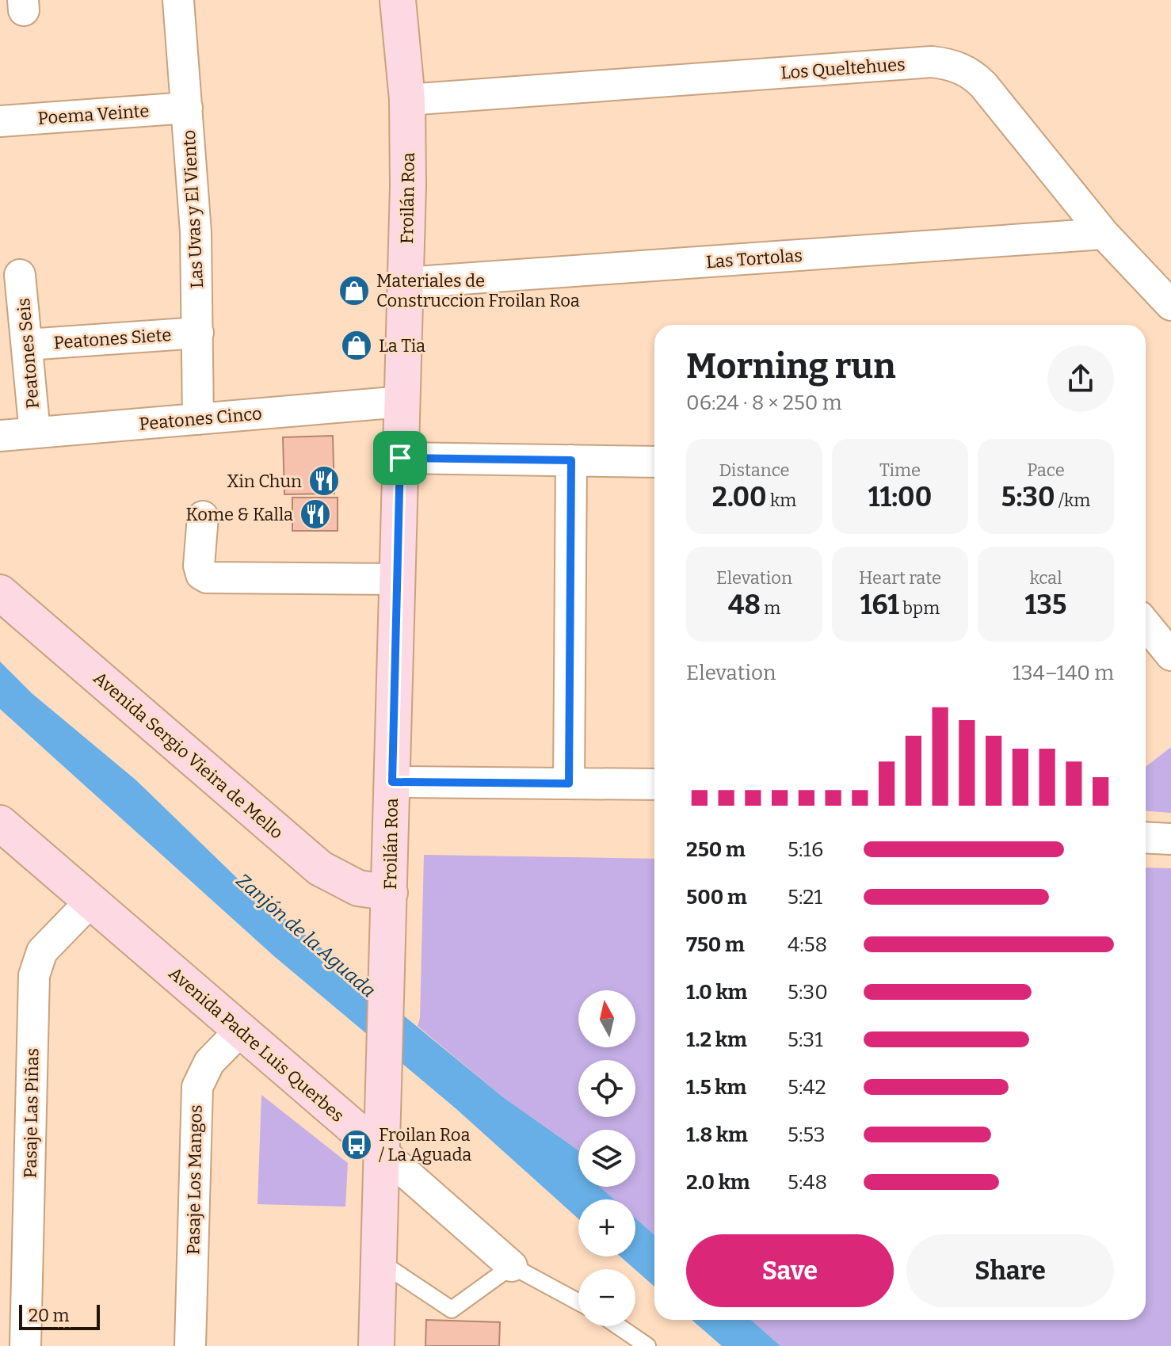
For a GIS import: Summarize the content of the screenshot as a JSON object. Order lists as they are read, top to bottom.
{
  "streets": {
    "main road": ["Froilán Roa", "Avenida Sergio Vieira de Mello", "Avenida Padre Luis Querbes"],
    "street": [
      "Los Queltehues",
      "Poema Veinte",
      "Las Uvas y El Viento",
      "Las Tortolas",
      "Peatones Siete",
      "Peatones Seis",
      "Peatones Cinco",
      "Pasaje Las Piñas",
      "Pasaje Los Mangos"
    ]
  },
  "crossings": [
    ["Los Queltehues", "Froilán Roa"],
    ["Los Queltehues", "Las Tortolas"],
    ["Poema Veinte", "Las Uvas y El Viento"],
    ["Froilán Roa", "Las Tortolas"],
    ["Froilán Roa", "Peatones Cinco"],
    ["Froilán Roa", "Avenida Sergio Vieira de Mello"],
    ["Froilán Roa", "Avenida Padre Luis Querbes"],
    ["Las Uvas y El Viento", "Peatones Siete"],
    ["Las Uvas y El Viento", "Peatones Cinco"],
    ["Peatones Siete", "Peatones Seis"],
    ["Peatones Seis", "Peatones Cinco"],
    ["Avenida Padre Luis Querbes", "Pasaje Las Piñas"],
    ["Avenida Padre Luis Querbes", "Pasaje Los Mangos"]
  ],
  "water": ["Zanjón de la Aguada"],
  "places": {
    "shop": ["Materiales de Construccion Froilan Roa", "La Tia"],
    "restaurant": ["Xin Chun", "Kome & Kalla"],
    "bus stop": ["Froilan Roa / La Aguada"]
  },
  "scale_bar": "20 m",
  "north": "top",
  "page": {
    "heading": ["Morning run", "06:24 · 8 × 250 m"],
    "stats": [
      ["Distance", "2.00 km"],
      ["Time", "11:00"],
      ["Pace", "5:30 /km"],
      ["Elevation", "48 m"],
      ["Heart rate", "161 bpm"],
      ["kcal", "135"]
    ],
    "chart": ["Elevation", "134–140 m"],
    "list": [
      {
        "name": "250 m",
        "note": "5:16"
      },
      {
        "name": "500 m",
        "note": "5:21"
      },
      {
        "name": "750 m",
        "note": "4:58"
      },
      {
        "name": "1.0 km",
        "note": "5:30"
      },
      {
        "name": "1.2 km",
        "note": "5:31"
      },
      {
        "name": "1.5 km",
        "note": "5:42"
      },
      {
        "name": "1.8 km",
        "note": "5:53"
      },
      {
        "name": "2.0 km",
        "note": "5:48"
      }
    ],
    "map_buttons": ["+", "−"],
    "buttons": ["Save", "Share"],
    "scale": "20 m"
  }
}
